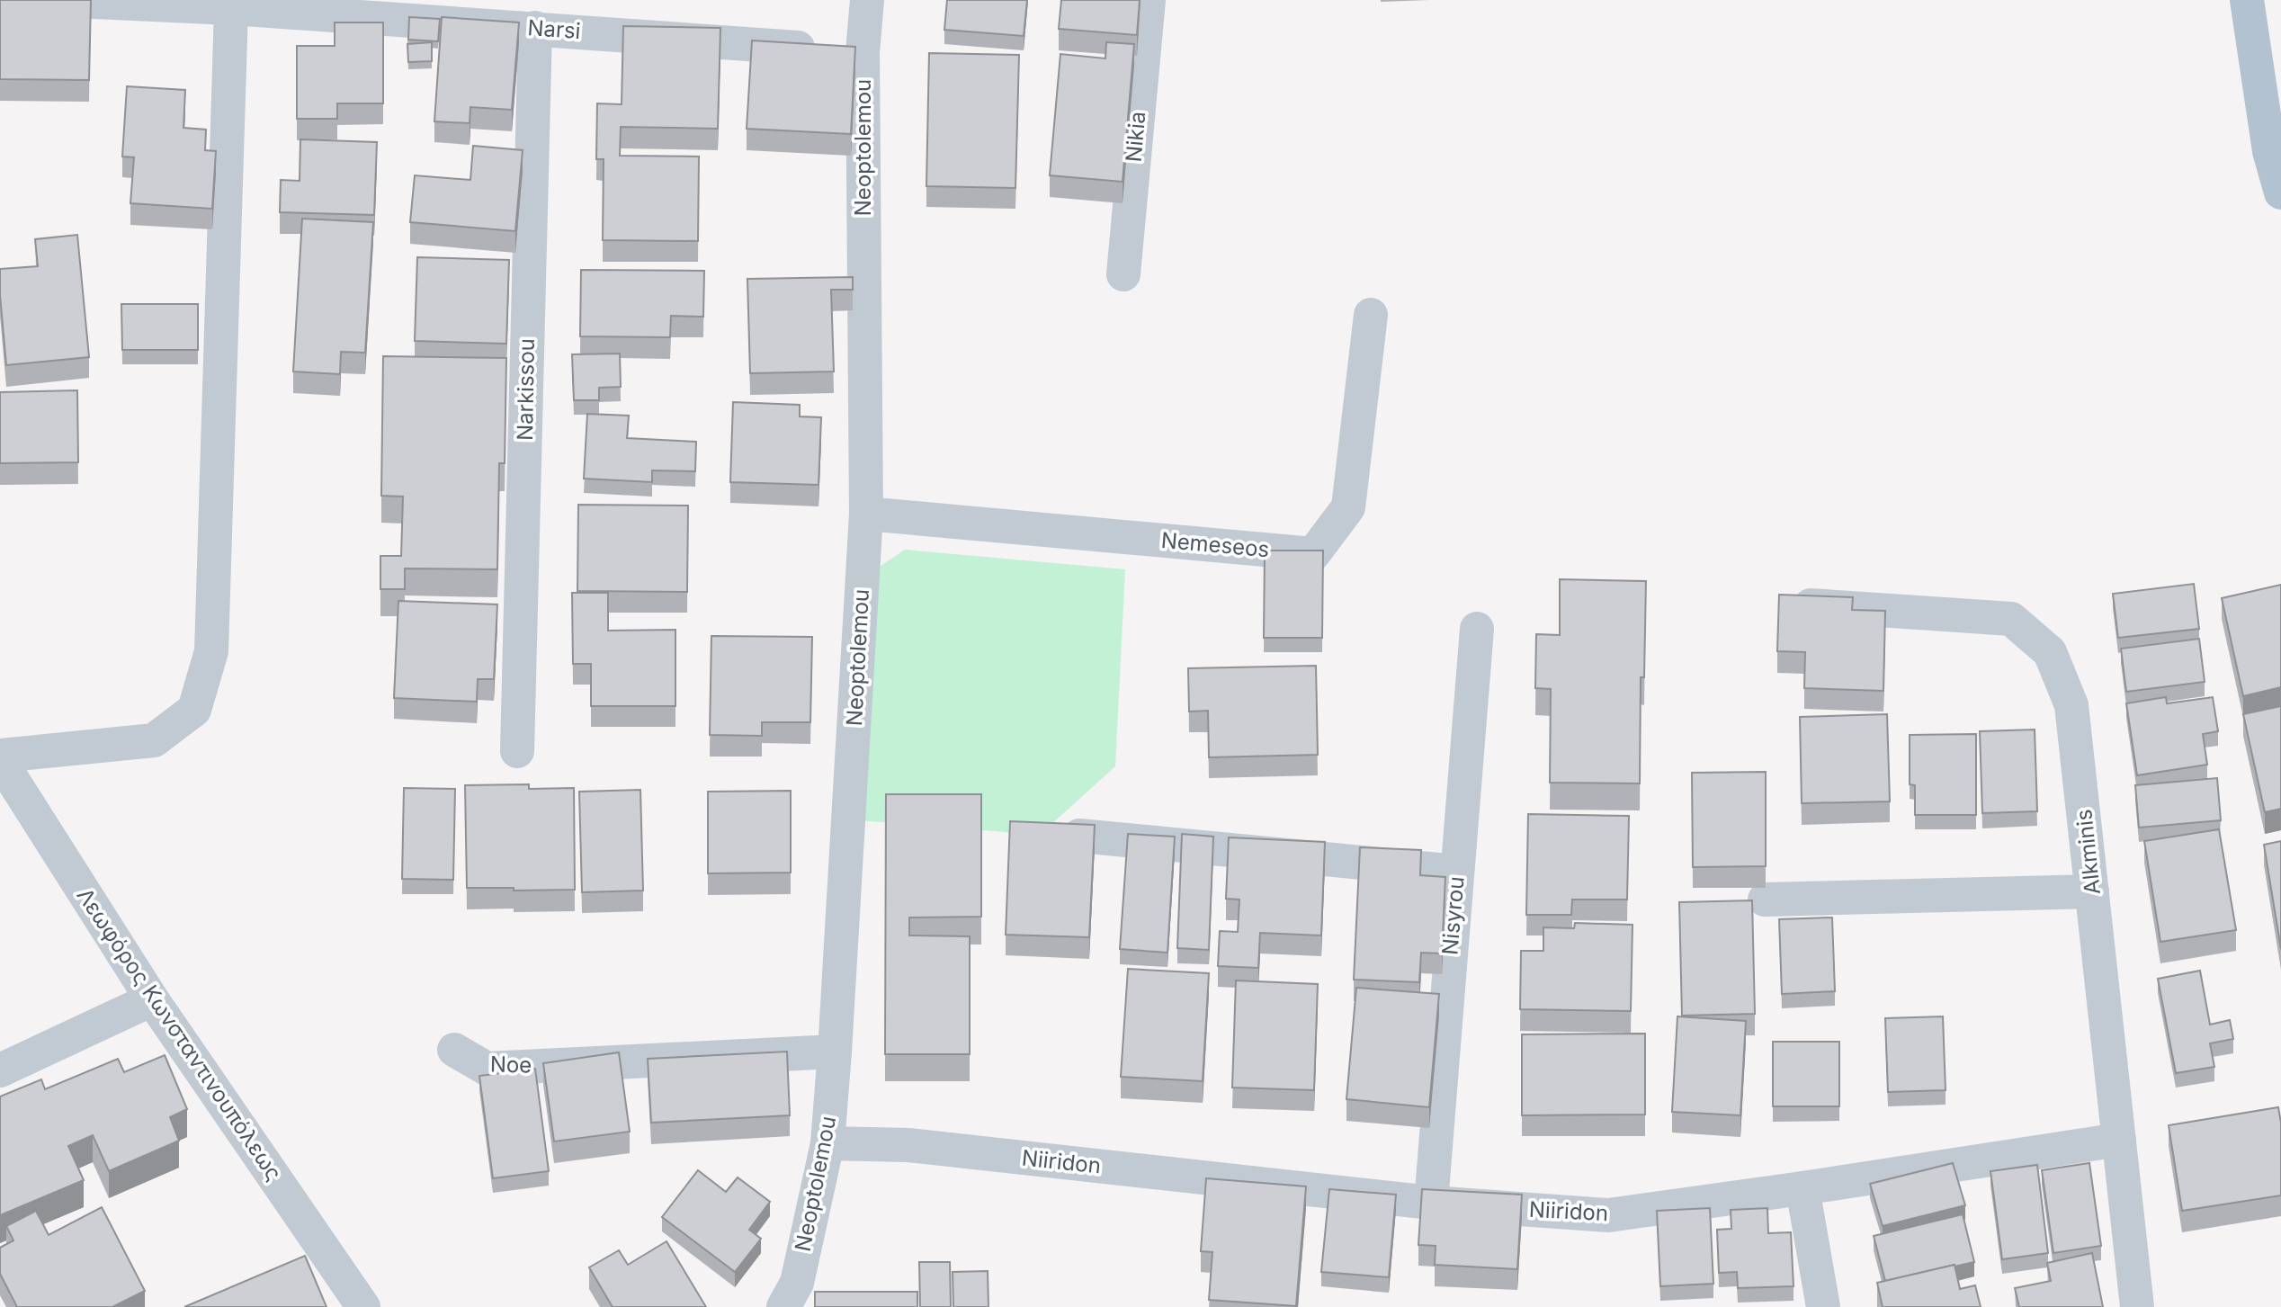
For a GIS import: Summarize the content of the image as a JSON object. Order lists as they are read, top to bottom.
{
  "streets": {
    "street": [
      "Narsi",
      "Nikia",
      "Neoptolemou",
      "Narkissou",
      "Nemeseos",
      "Alkminis",
      "Nisyrou",
      "Λεωφόρος Κωνσταντινουπόλεως",
      "Noe",
      "Niiridon"
    ]
  },
  "crossings": [
    ["Narsi", "Neoptolemou"],
    ["Narsi", "Narkissou"],
    ["Neoptolemou", "Nemeseos"],
    ["Neoptolemou", "Noe"],
    ["Neoptolemou", "Niiridon"],
    ["Alkminis", "Niiridon"],
    ["Nisyrou", "Niiridon"]
  ]
}
